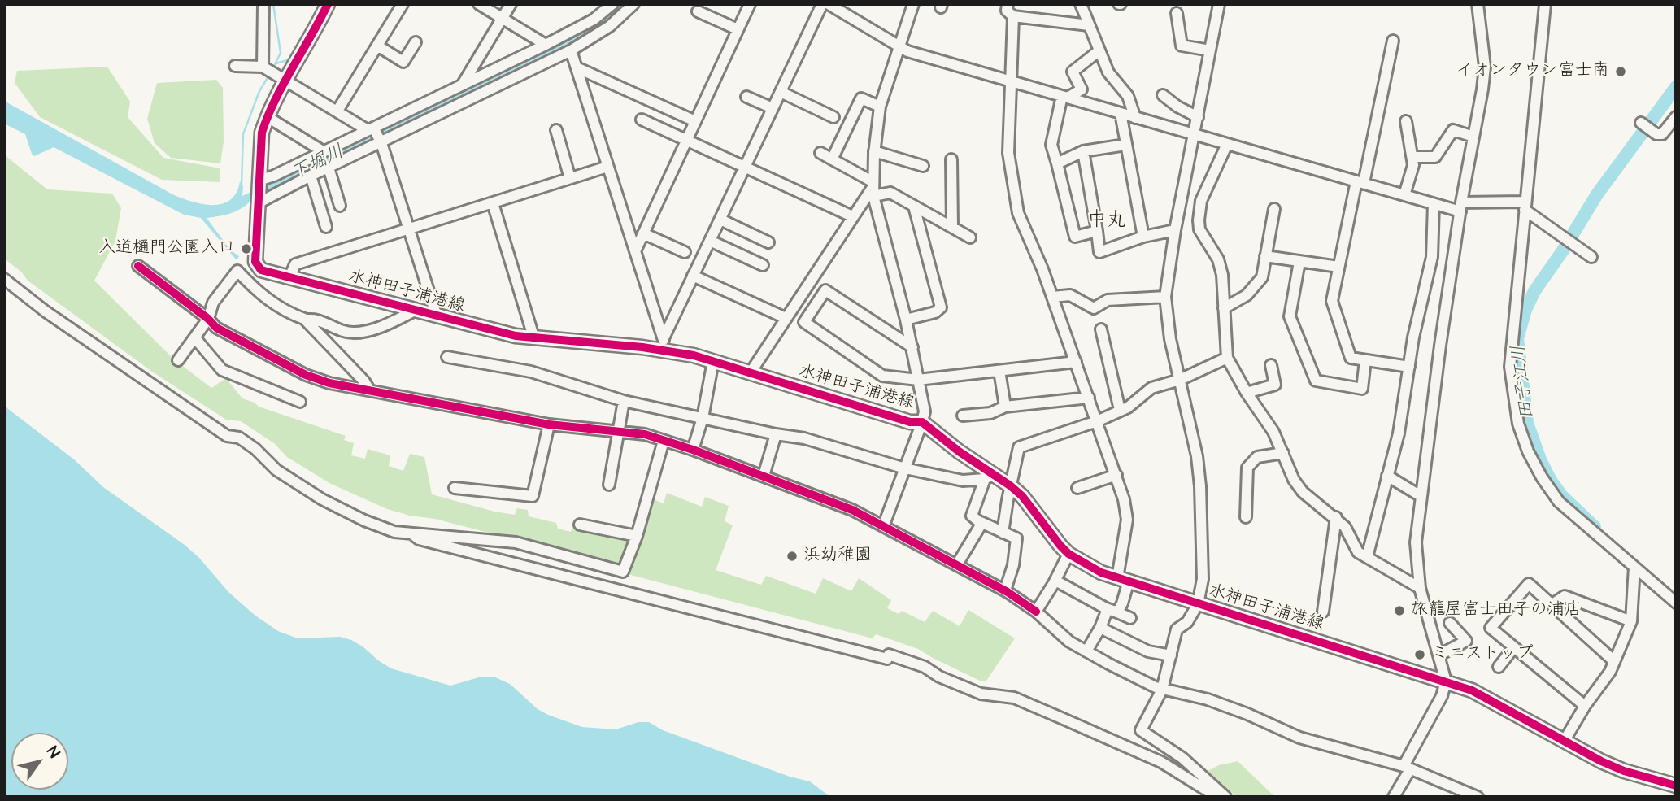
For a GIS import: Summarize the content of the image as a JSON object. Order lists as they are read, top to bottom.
{
  "streets": {
    "main road": ["水神田子浦港線"]
  },
  "districts": ["中丸"],
  "water": ["下堀川", "田子江川"],
  "places": [
    "イオンタウン富士南",
    "入道樋門公園入口",
    "浜幼稚園",
    "旅籠屋富士田子の浦店",
    "ミニストップ"
  ],
  "north": "top right"
}
